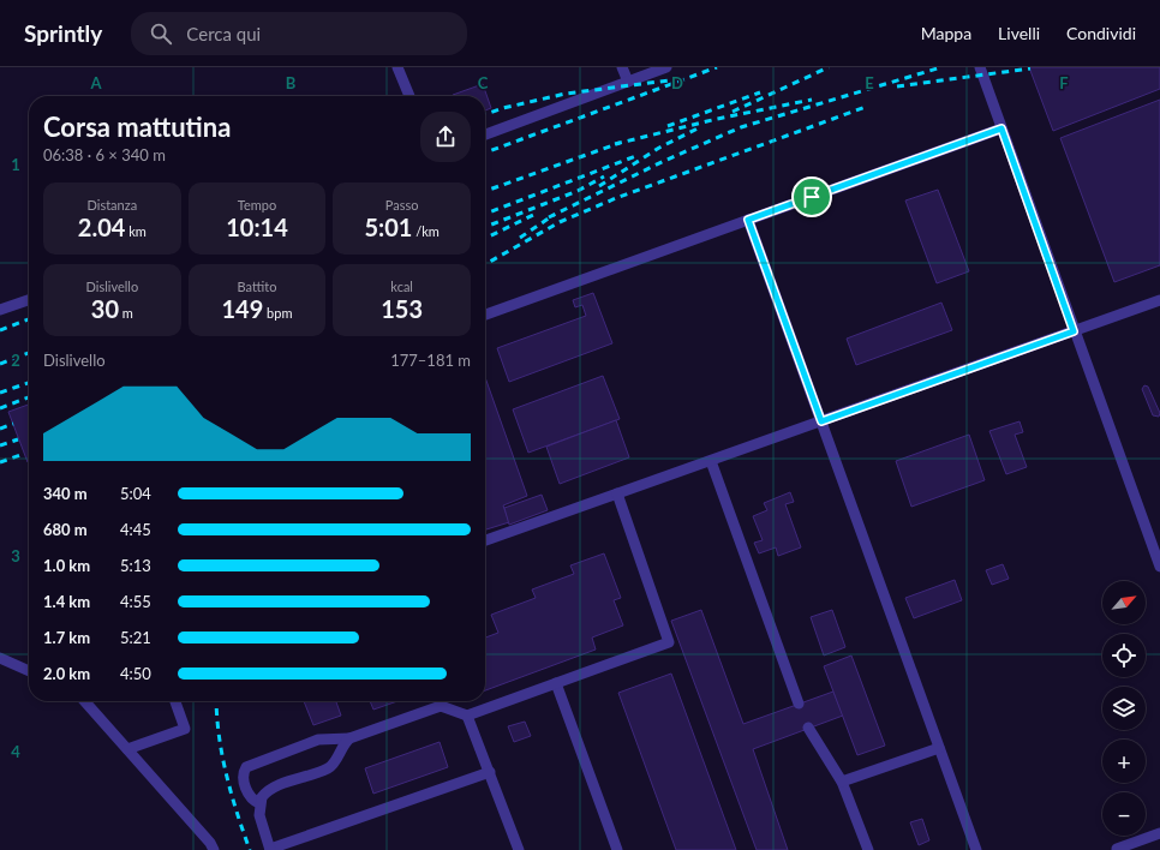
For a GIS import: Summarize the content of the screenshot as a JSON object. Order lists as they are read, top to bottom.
{
  "north": "top right",
  "page": {
    "header": "Sprintly",
    "search": "Cerca qui",
    "nav": ["Mappa", "Livelli", "Condividi"],
    "heading": ["Corsa mattutina", "06:38 · 6 × 340 m"],
    "stats": [
      ["Distanza", "2.04 km"],
      ["Tempo", "10:14"],
      ["Passo", "5:01 /km"],
      ["Dislivello", "30 m"],
      ["Battito", "149 bpm"],
      ["kcal", "153"]
    ],
    "chart": ["Dislivello", "177–181 m"],
    "list": [
      {
        "name": "340 m",
        "note": "5:04"
      },
      {
        "name": "680 m",
        "note": "4:45"
      },
      {
        "name": "1.0 km",
        "note": "5:13"
      },
      {
        "name": "1.4 km",
        "note": "4:55"
      },
      {
        "name": "1.7 km",
        "note": "5:21"
      },
      {
        "name": "2.0 km",
        "note": "4:50"
      }
    ],
    "map_buttons": ["+", "−"]
  },
  "grid": {
    "columns": [
      "A",
      "B",
      "C",
      "D",
      "E",
      "F"
    ],
    "rows": [
      "1",
      "2",
      "3",
      "4"
    ]
  }
}
